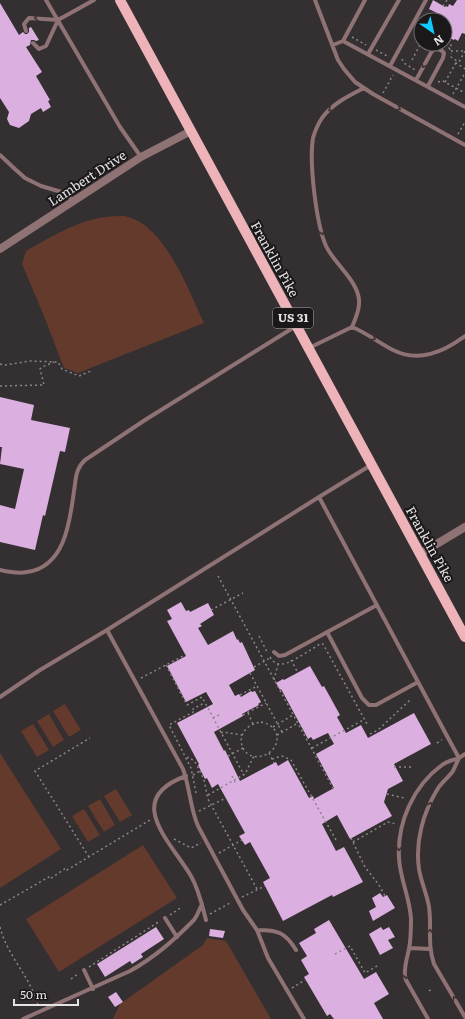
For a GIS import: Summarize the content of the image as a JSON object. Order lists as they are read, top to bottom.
{
  "streets": {
    "main road": ["Franklin Pike", "US 31"],
    "street": ["Lambert Drive"]
  },
  "crossings": [
    ["Lambert Drive", "Franklin Pike"]
  ],
  "scale_bar": "50 m",
  "north": "bottom right"
}
